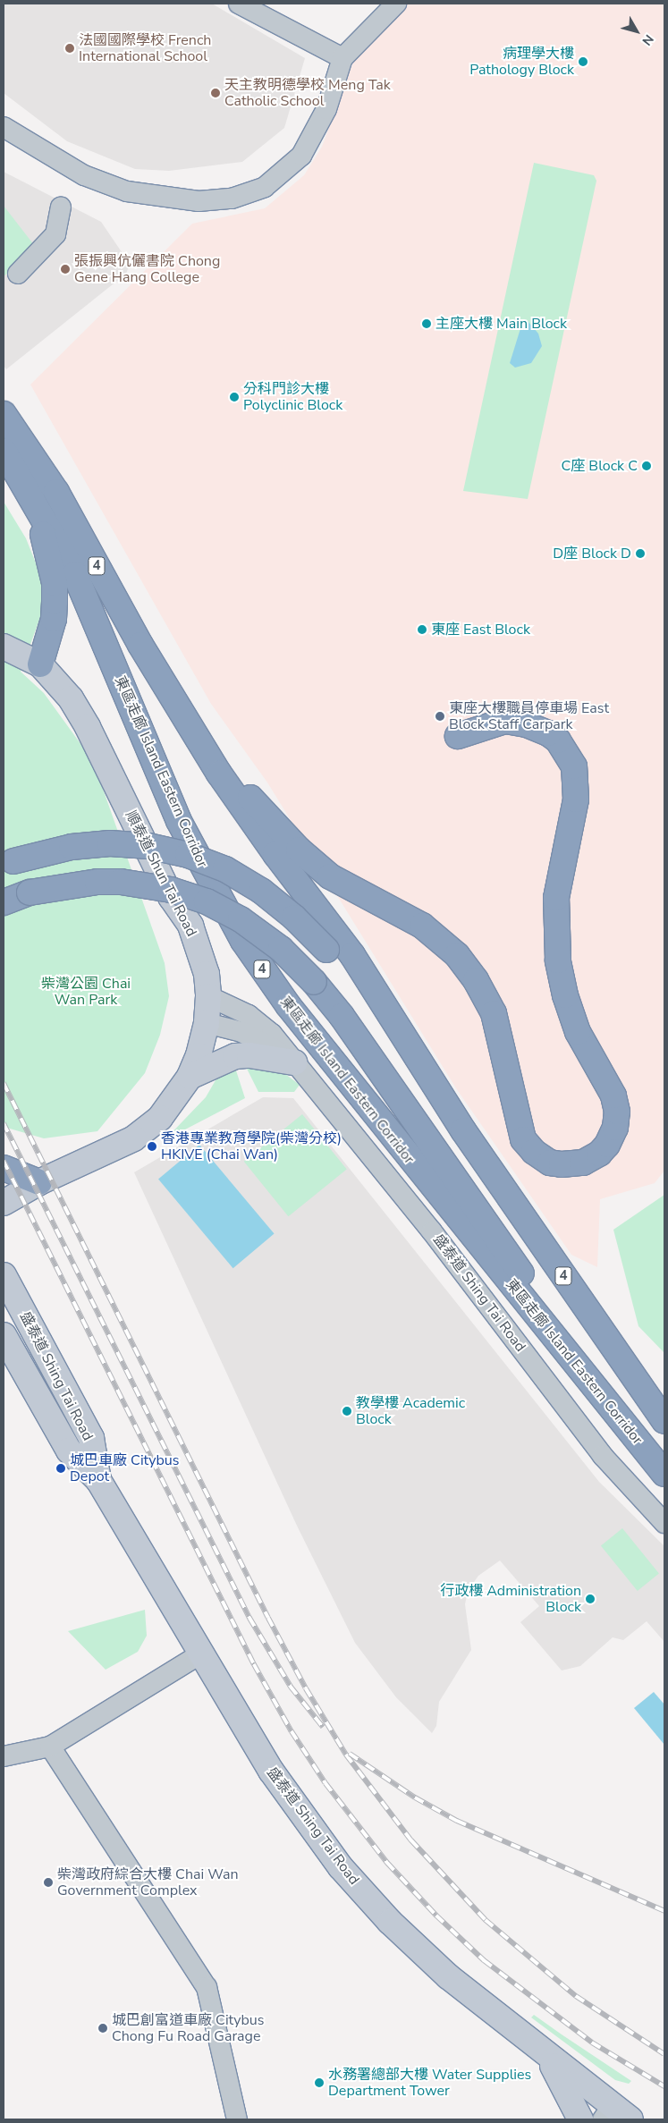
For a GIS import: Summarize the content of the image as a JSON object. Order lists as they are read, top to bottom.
{
  "streets": {
    "highway": ["4", "東區走廊 Island Eastern Corridor"],
    "street": ["順泰道 Shun Tai Road", "盛泰道 Shing Tai Road"]
  },
  "crossings": [
    ["順泰道 Shun Tai Road", "盛泰道 Shing Tai Road"]
  ],
  "parks": ["柴灣公園 Chai Wan Park"],
  "places": [
    "法國國際學校 French International School",
    "病理學大樓 Pathology Block",
    "天主教明德學校 Meng Tak Catholic School",
    "張振興伉儷書院 Chong Gene Hang College",
    "主座大樓 Main Block",
    "分科門診大樓 Polyclinic Block",
    "C座 Block C",
    "D座 Block D",
    "東座 East Block",
    "東座大樓職員停車場 East Block Staff Carpark",
    "香港專業教育學院(柴灣分校) HKIVE (Chai Wan)",
    "教學樓 Academic Block",
    "城巴車廠 Citybus Depot",
    "行政樓 Administration Block",
    "柴灣政府綜合大樓 Chai Wan Government Complex",
    "城巴創富道車廠 Citybus Chong Fu Road Garage",
    "水務署總部大樓 Water Supplies Department Tower"
  ],
  "north": "bottom right"
}
